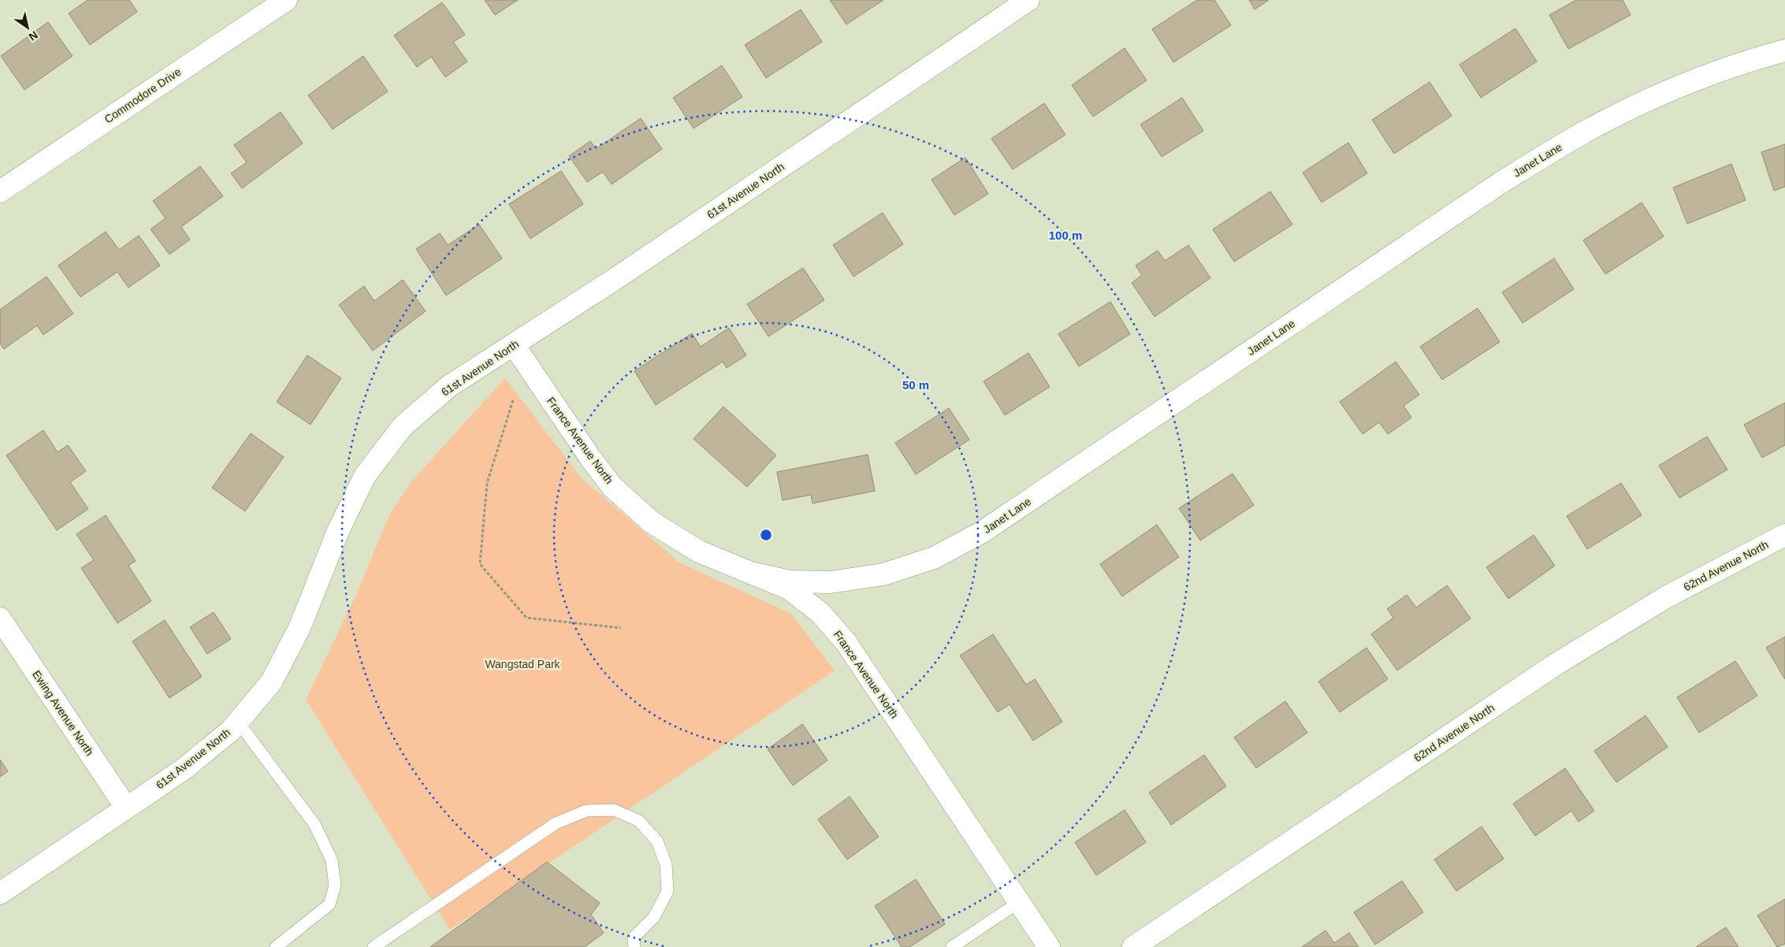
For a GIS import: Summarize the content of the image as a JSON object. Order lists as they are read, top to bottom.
{
  "streets": {
    "street": [
      "Commodore Drive",
      "Janet Lane",
      "61st Avenue North",
      "France Avenue North",
      "62nd Avenue North",
      "Ewing Avenue North"
    ]
  },
  "crossings": [
    ["Janet Lane", "France Avenue North"],
    ["61st Avenue North", "France Avenue North"],
    ["61st Avenue North", "Ewing Avenue North"]
  ],
  "parks": ["Wangstad Park"],
  "north": "bottom right",
  "rings": ["100 m", "50 m"]
}
